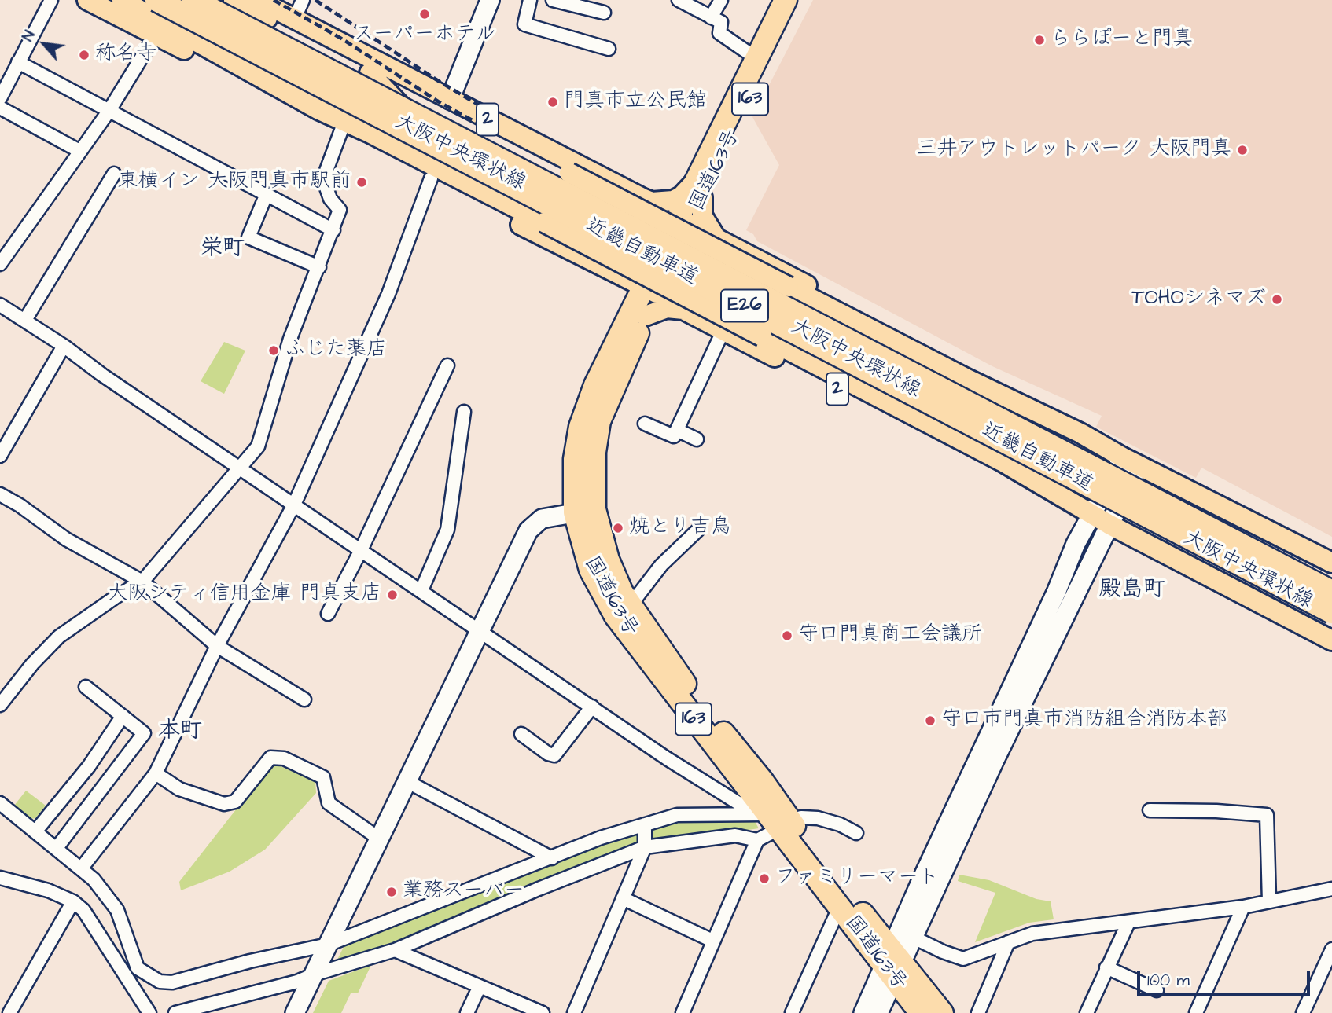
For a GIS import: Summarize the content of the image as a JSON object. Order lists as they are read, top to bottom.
{
  "streets": {
    "highway": [
      "163",
      "国道163号",
      "近畿自動車道",
      "E26"
    ],
    "main road": ["2", "大阪中央環状線"]
  },
  "crossings": [
    ["2", "大阪中央環状線"],
    ["2", "国道163号"]
  ],
  "districts": ["栄町", "殿島町", "本町"],
  "places": [
    "スーパーホテル",
    "ららぽーと門真",
    "称名寺",
    "門真市立公民館",
    "三井アウトレットパーク 大阪門真",
    "東横イン 大阪門真市駅前",
    "TOHOシネマズ",
    "ふじた薬店",
    "焼とり吉鳥",
    "大阪シティ信用金庫 門真支店",
    "守口門真商工会議所",
    "守口市門真市消防組合消防本部",
    "ファミリーマート",
    "業務スーパー"
  ],
  "scale_bar": "100 m",
  "north": "top left"
}
